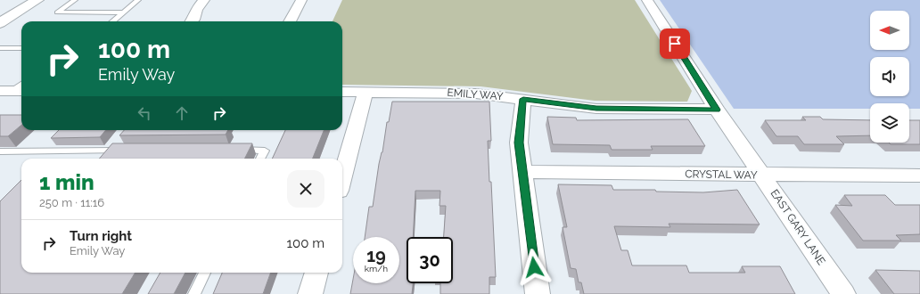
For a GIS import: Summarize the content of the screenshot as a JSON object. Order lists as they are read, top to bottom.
{
  "streets": {
    "street": ["EMILY WAY", "CRYSTAL WAY", "EAST GARY LANE"]
  },
  "crossings": [
    ["EMILY WAY", "EAST GARY LANE"],
    ["CRYSTAL WAY", "EAST GARY LANE"]
  ],
  "north": "left",
  "page": {
    "turn": ["100 m", "Emily Way"],
    "heading": ["1 min", "250 m · 11:16"],
    "list": [
      {
        "name": "Turn right",
        "note": "Emily Way",
        "value": "100 m"
      }
    ],
    "speed": "19 km/h",
    "limit": "30"
  }
}
